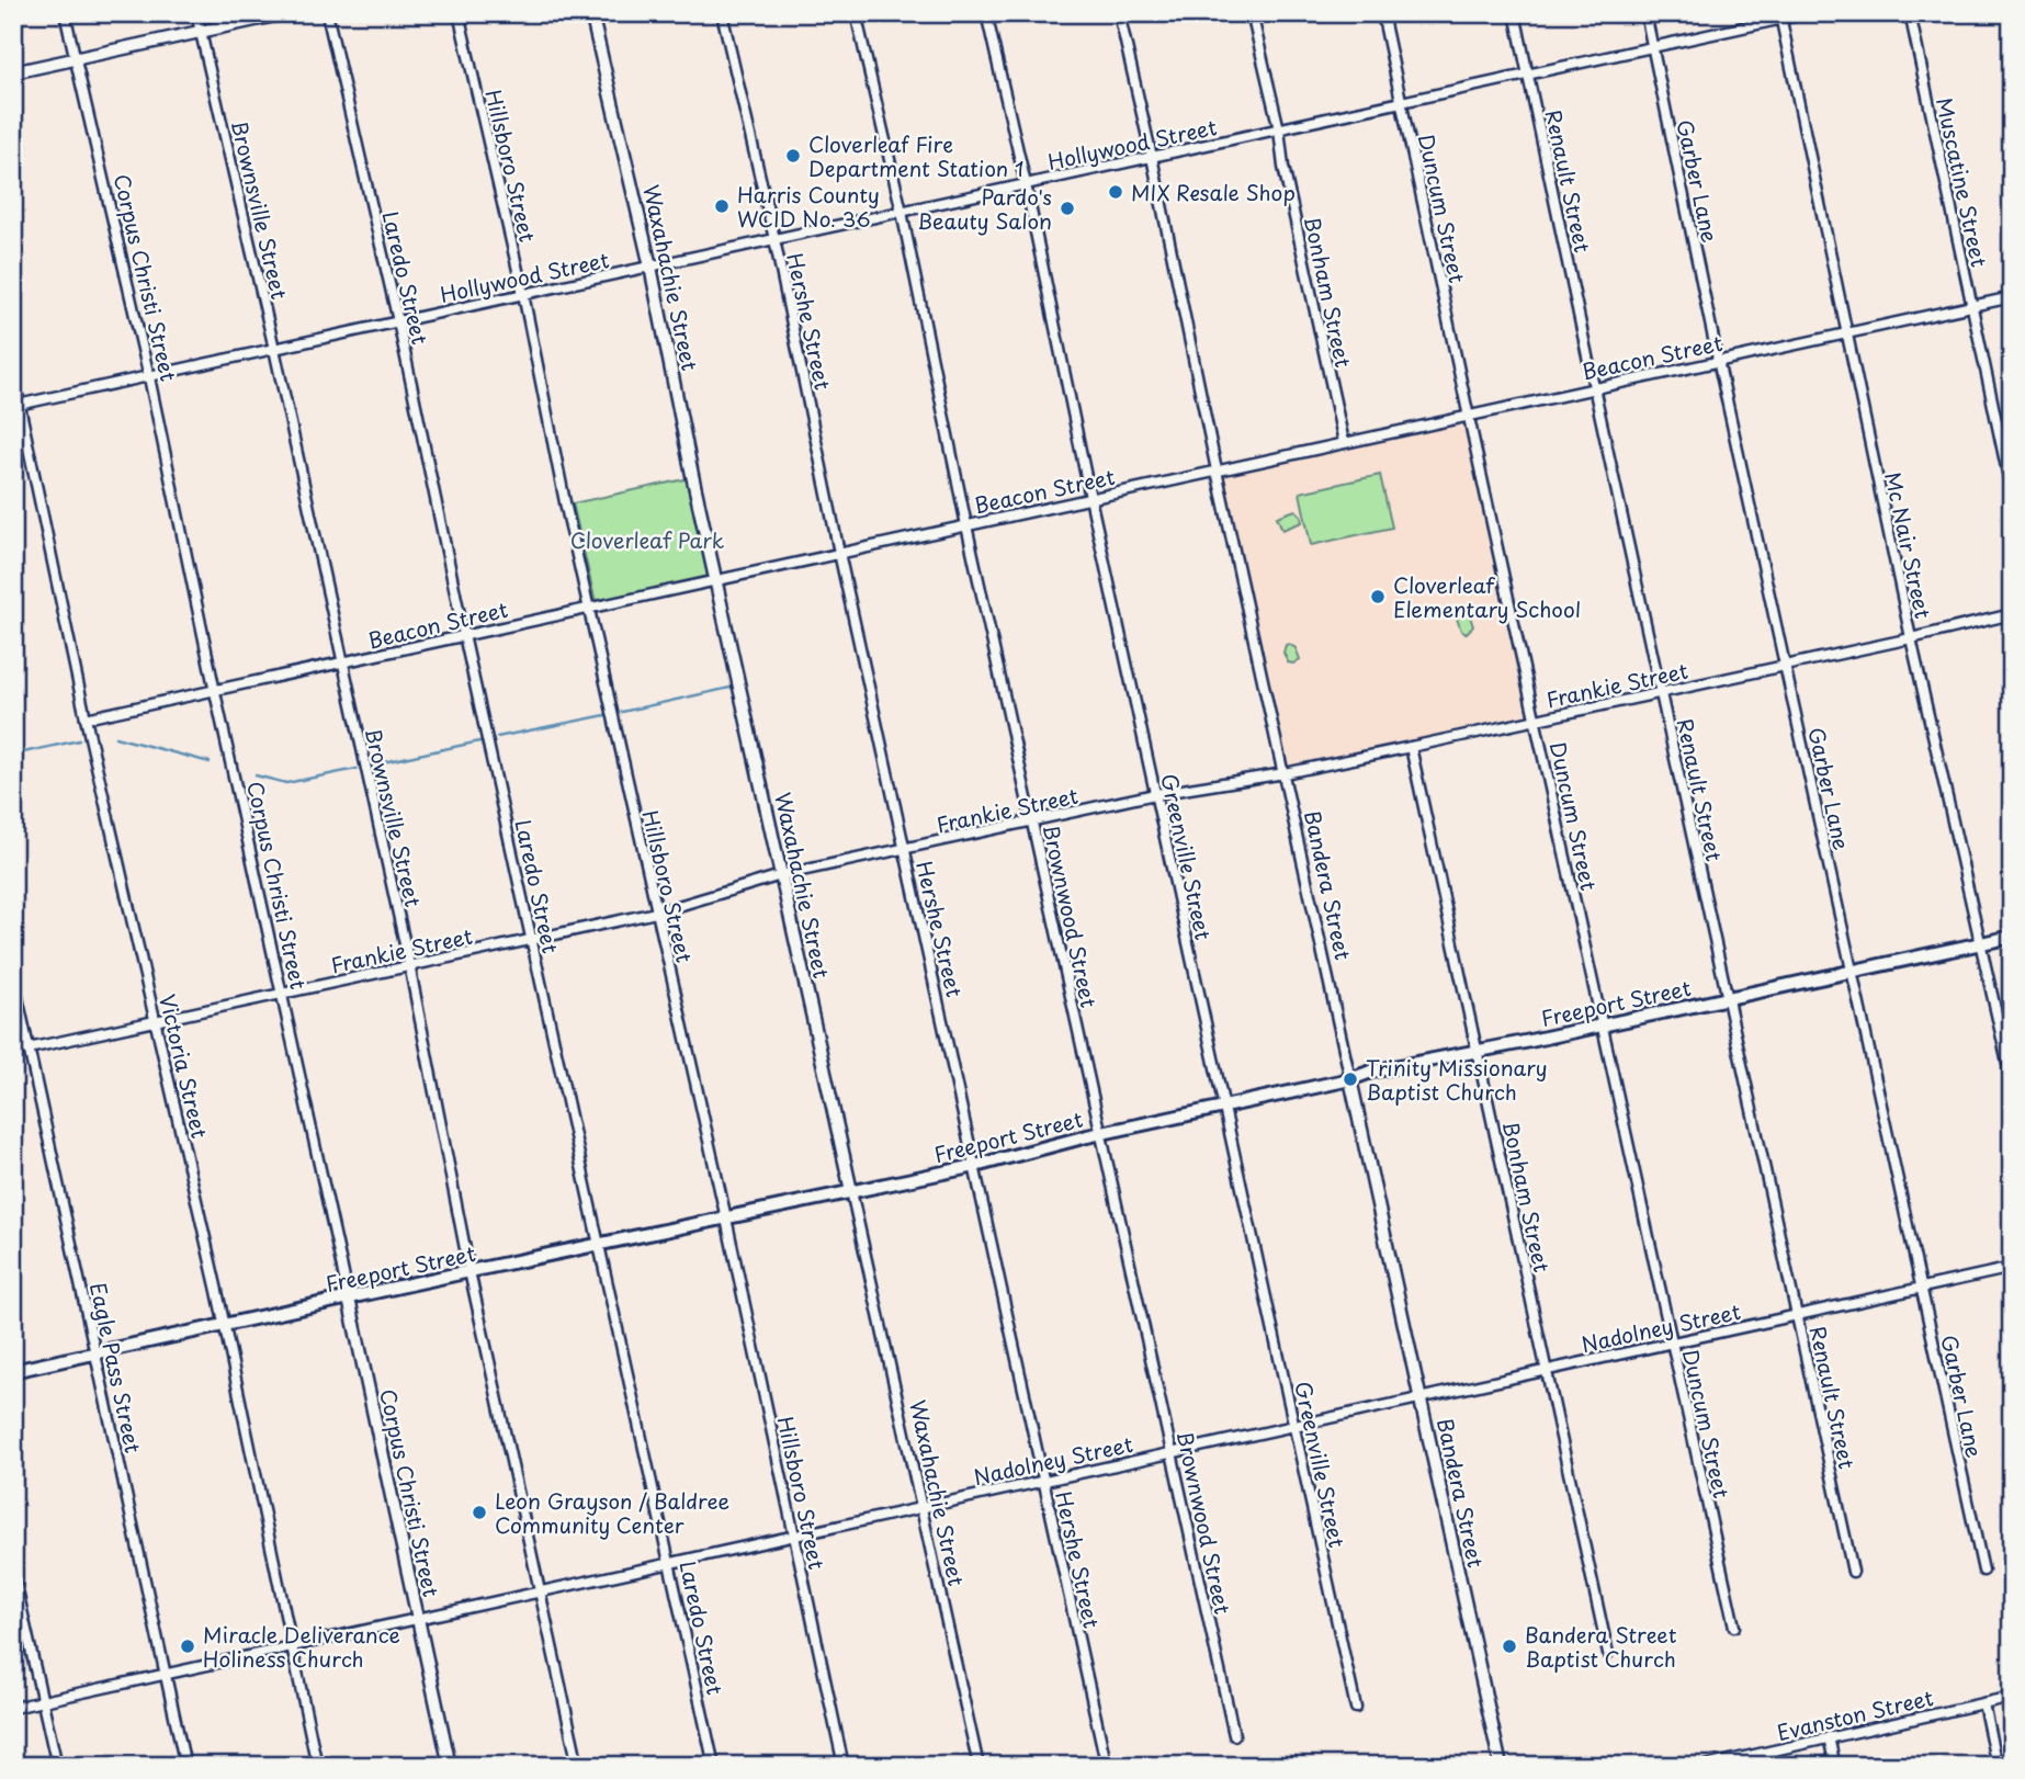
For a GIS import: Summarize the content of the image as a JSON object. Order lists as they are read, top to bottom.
{
  "streets": {
    "main road": ["Freeport Street"],
    "street": [
      "Hollywood Street",
      "Hillsboro Street",
      "Renault Street",
      "Garber Lane",
      "Muscatine Street",
      "Duncum Street",
      "Brownsville Street",
      "Corpus Christi Street",
      "Laredo Street",
      "Waxahachie Street",
      "Bonham Street",
      "Hershe Street",
      "Beacon Street",
      "Mc Nair Street",
      "Frankie Street",
      "Greenville Street",
      "Bandera Street",
      "Brownwood Street",
      "Victoria Street",
      "Nadolney Street",
      "Eagle Pass Street",
      "Evanston Street"
    ]
  },
  "crossings": [
    ["Hollywood Street", "Hillsboro Street"],
    ["Hollywood Street", "Renault Street"],
    ["Hollywood Street", "Garber Lane"],
    ["Hollywood Street", "Duncum Street"],
    ["Hollywood Street", "Brownsville Street"],
    ["Hollywood Street", "Corpus Christi Street"],
    ["Hollywood Street", "Laredo Street"],
    ["Hollywood Street", "Waxahachie Street"],
    ["Hollywood Street", "Bonham Street"],
    ["Hollywood Street", "Hershe Street"],
    ["Hollywood Street", "Mc Nair Street"],
    ["Hollywood Street", "Greenville Street"],
    ["Hollywood Street", "Bandera Street"],
    ["Hollywood Street", "Brownwood Street"],
    ["Hollywood Street", "Victoria Street"],
    ["Hillsboro Street", "Beacon Street"],
    ["Hillsboro Street", "Frankie Street"],
    ["Hillsboro Street", "Freeport Street"],
    ["Hillsboro Street", "Nadolney Street"],
    ["Renault Street", "Beacon Street"],
    ["Renault Street", "Frankie Street"],
    ["Renault Street", "Freeport Street"],
    ["Renault Street", "Nadolney Street"],
    ["Garber Lane", "Beacon Street"],
    ["Garber Lane", "Frankie Street"],
    ["Garber Lane", "Freeport Street"],
    ["Garber Lane", "Nadolney Street"],
    ["Muscatine Street", "Beacon Street"],
    ["Duncum Street", "Beacon Street"],
    ["Duncum Street", "Frankie Street"],
    ["Duncum Street", "Freeport Street"],
    ["Duncum Street", "Nadolney Street"],
    ["Brownsville Street", "Beacon Street"],
    ["Brownsville Street", "Frankie Street"],
    ["Brownsville Street", "Freeport Street"],
    ["Brownsville Street", "Nadolney Street"],
    ["Corpus Christi Street", "Beacon Street"],
    ["Corpus Christi Street", "Frankie Street"],
    ["Corpus Christi Street", "Freeport Street"],
    ["Corpus Christi Street", "Nadolney Street"],
    ["Laredo Street", "Beacon Street"],
    ["Laredo Street", "Frankie Street"],
    ["Laredo Street", "Freeport Street"],
    ["Laredo Street", "Nadolney Street"],
    ["Waxahachie Street", "Beacon Street"],
    ["Waxahachie Street", "Frankie Street"],
    ["Waxahachie Street", "Freeport Street"],
    ["Waxahachie Street", "Nadolney Street"],
    ["Bonham Street", "Beacon Street"],
    ["Bonham Street", "Frankie Street"],
    ["Bonham Street", "Freeport Street"],
    ["Bonham Street", "Nadolney Street"],
    ["Hershe Street", "Beacon Street"],
    ["Hershe Street", "Frankie Street"],
    ["Hershe Street", "Freeport Street"],
    ["Hershe Street", "Nadolney Street"],
    ["Beacon Street", "Mc Nair Street"],
    ["Beacon Street", "Greenville Street"],
    ["Beacon Street", "Bandera Street"],
    ["Beacon Street", "Brownwood Street"],
    ["Beacon Street", "Victoria Street"],
    ["Mc Nair Street", "Frankie Street"],
    ["Mc Nair Street", "Freeport Street"],
    ["Frankie Street", "Greenville Street"],
    ["Frankie Street", "Bandera Street"],
    ["Frankie Street", "Brownwood Street"],
    ["Frankie Street", "Victoria Street"],
    ["Frankie Street", "Eagle Pass Street"],
    ["Greenville Street", "Freeport Street"],
    ["Greenville Street", "Nadolney Street"],
    ["Bandera Street", "Freeport Street"],
    ["Bandera Street", "Nadolney Street"],
    ["Brownwood Street", "Freeport Street"],
    ["Brownwood Street", "Nadolney Street"],
    ["Freeport Street", "Victoria Street"],
    ["Freeport Street", "Eagle Pass Street"],
    ["Victoria Street", "Nadolney Street"],
    ["Nadolney Street", "Eagle Pass Street"]
  ],
  "parks": ["Cloverleaf Park"],
  "places": [
    "Cloverleaf Fire Department Station 1",
    "MIX Resale Shop",
    "Harris County WCID No. 36",
    "Pardo's Beauty Salon",
    "Cloverleaf Elementary School",
    "Trinity Missionary Baptist Church",
    "Leon Grayson / Baldree Community Center",
    "Miracle Deliverance Holiness Church",
    "Bandera Street Baptist Church"
  ]
}
